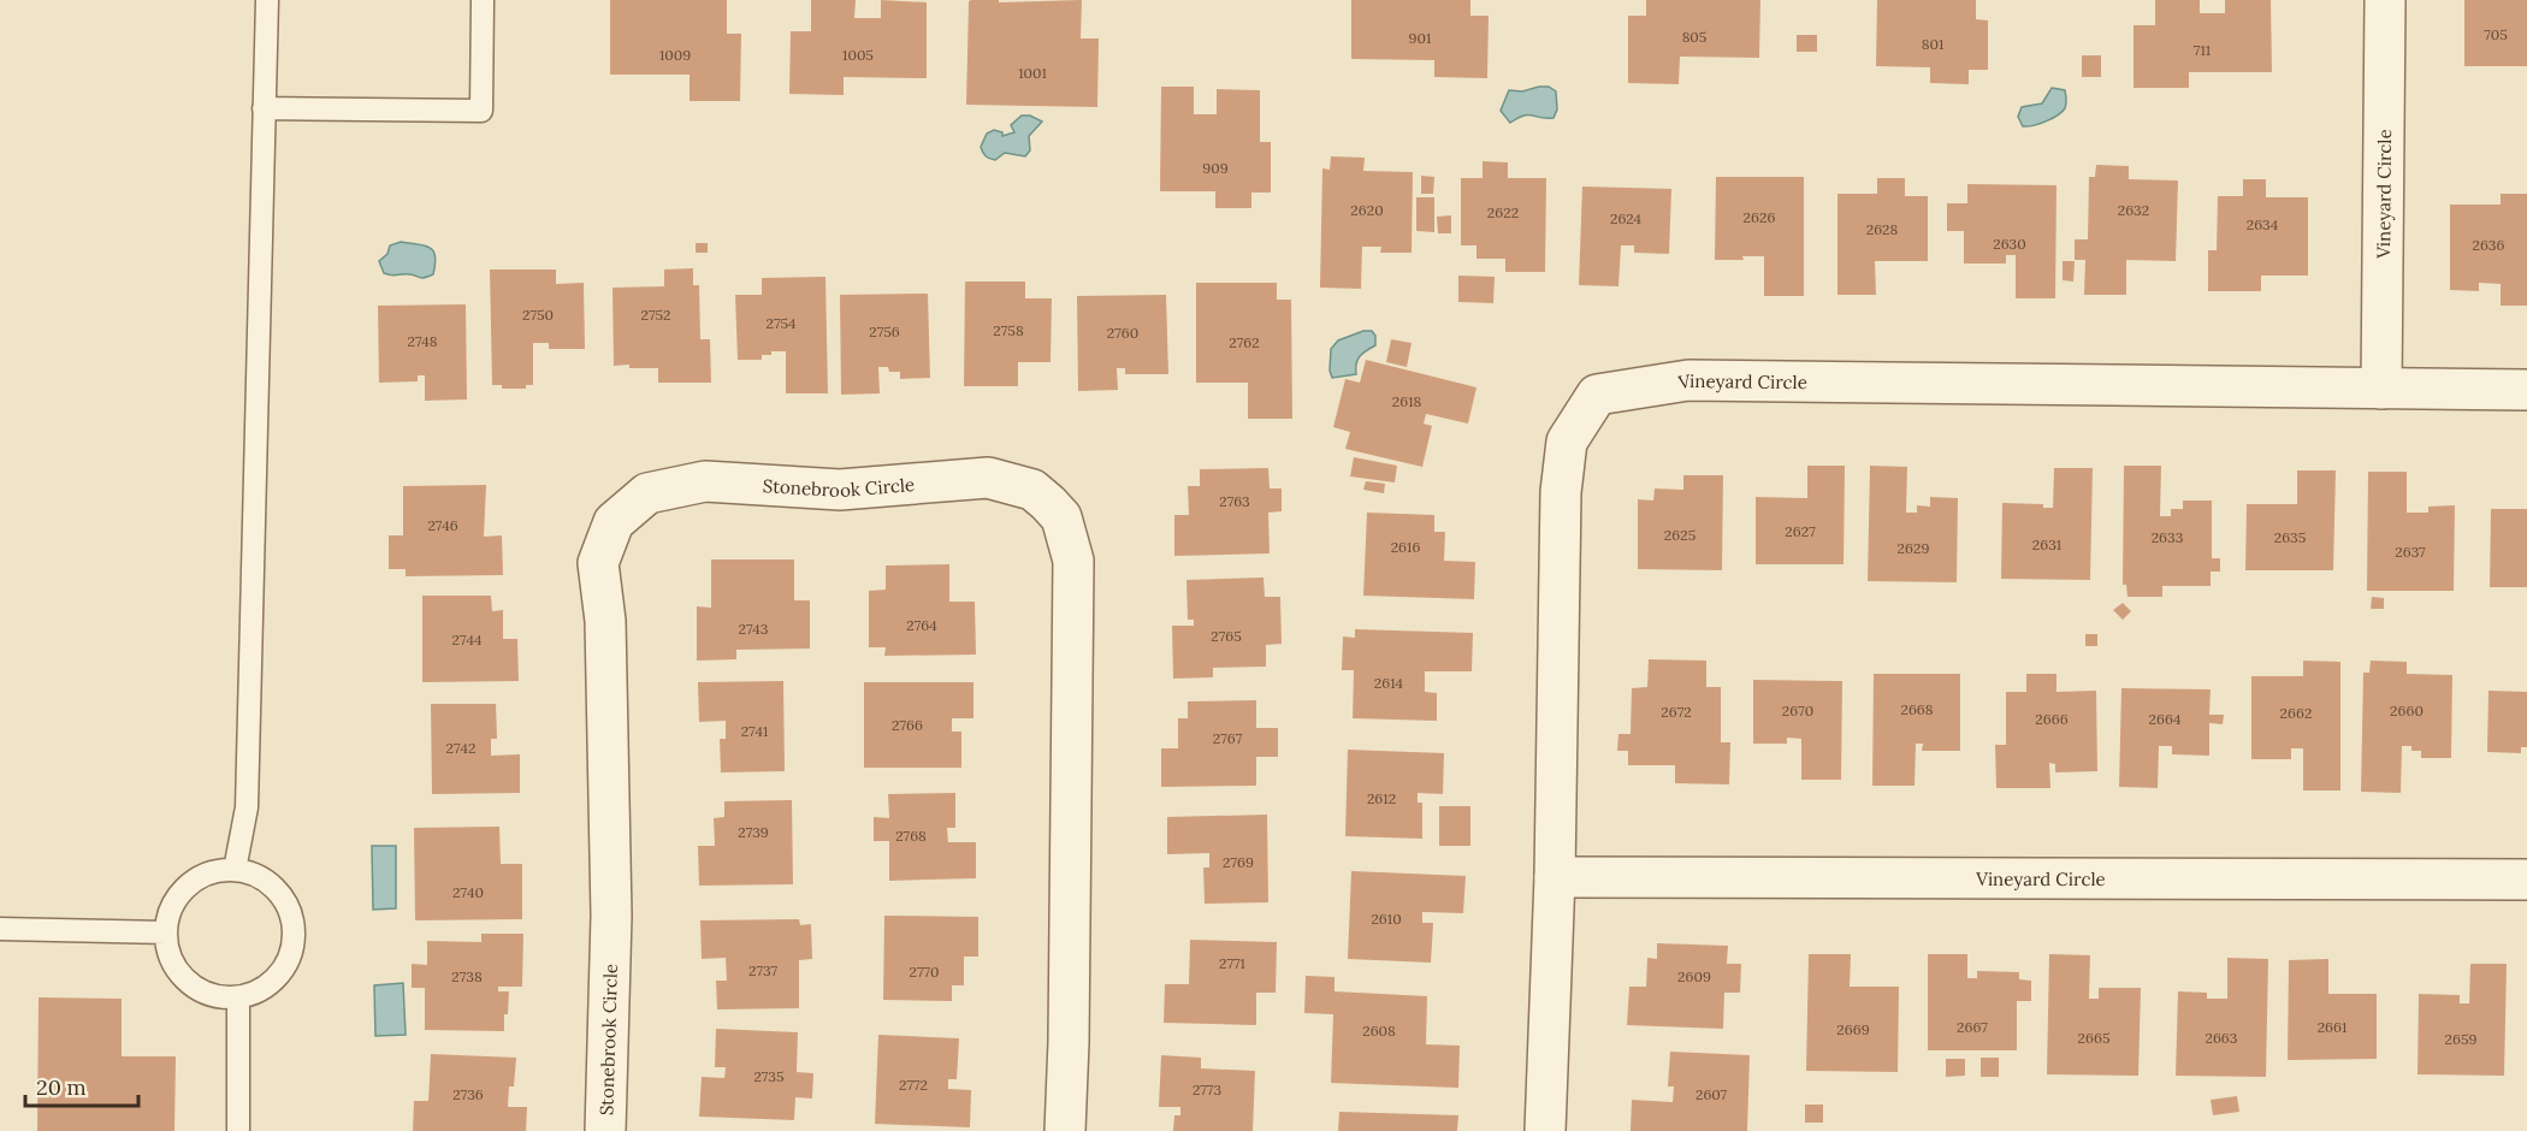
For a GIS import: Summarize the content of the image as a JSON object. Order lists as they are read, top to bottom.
{
  "streets": {
    "street": ["Vineyard Circle", "Stonebrook Circle"]
  },
  "house_numbers": [
    "705",
    "805",
    "901",
    "801",
    "711",
    "1009",
    "1005",
    "1001",
    "909",
    "2620",
    "2632",
    "2622",
    "2626",
    "2624",
    "2634",
    "2628",
    "2630",
    "2636",
    "2750",
    "2752",
    "2754",
    "2758",
    "2756",
    "2760",
    "2748",
    "2762",
    "2618",
    "2763",
    "2746",
    "2627",
    "2625",
    "2633",
    "2635",
    "2631",
    "2616",
    "2629",
    "2637",
    "2764",
    "2743",
    "2765",
    "2744",
    "2614",
    "2668",
    "2670",
    "2660",
    "2672",
    "2662",
    "2666",
    "2664",
    "2766",
    "2741",
    "2767",
    "2742",
    "2612",
    "2739",
    "2768",
    "2769",
    "2740",
    "2610",
    "2771",
    "2737",
    "2770",
    "2738",
    "2609",
    "2667",
    "2661",
    "2669",
    "2608",
    "2665",
    "2663",
    "2659",
    "2735",
    "2772",
    "2773",
    "2736",
    "2607"
  ],
  "scale_bar": "20 m"
}
